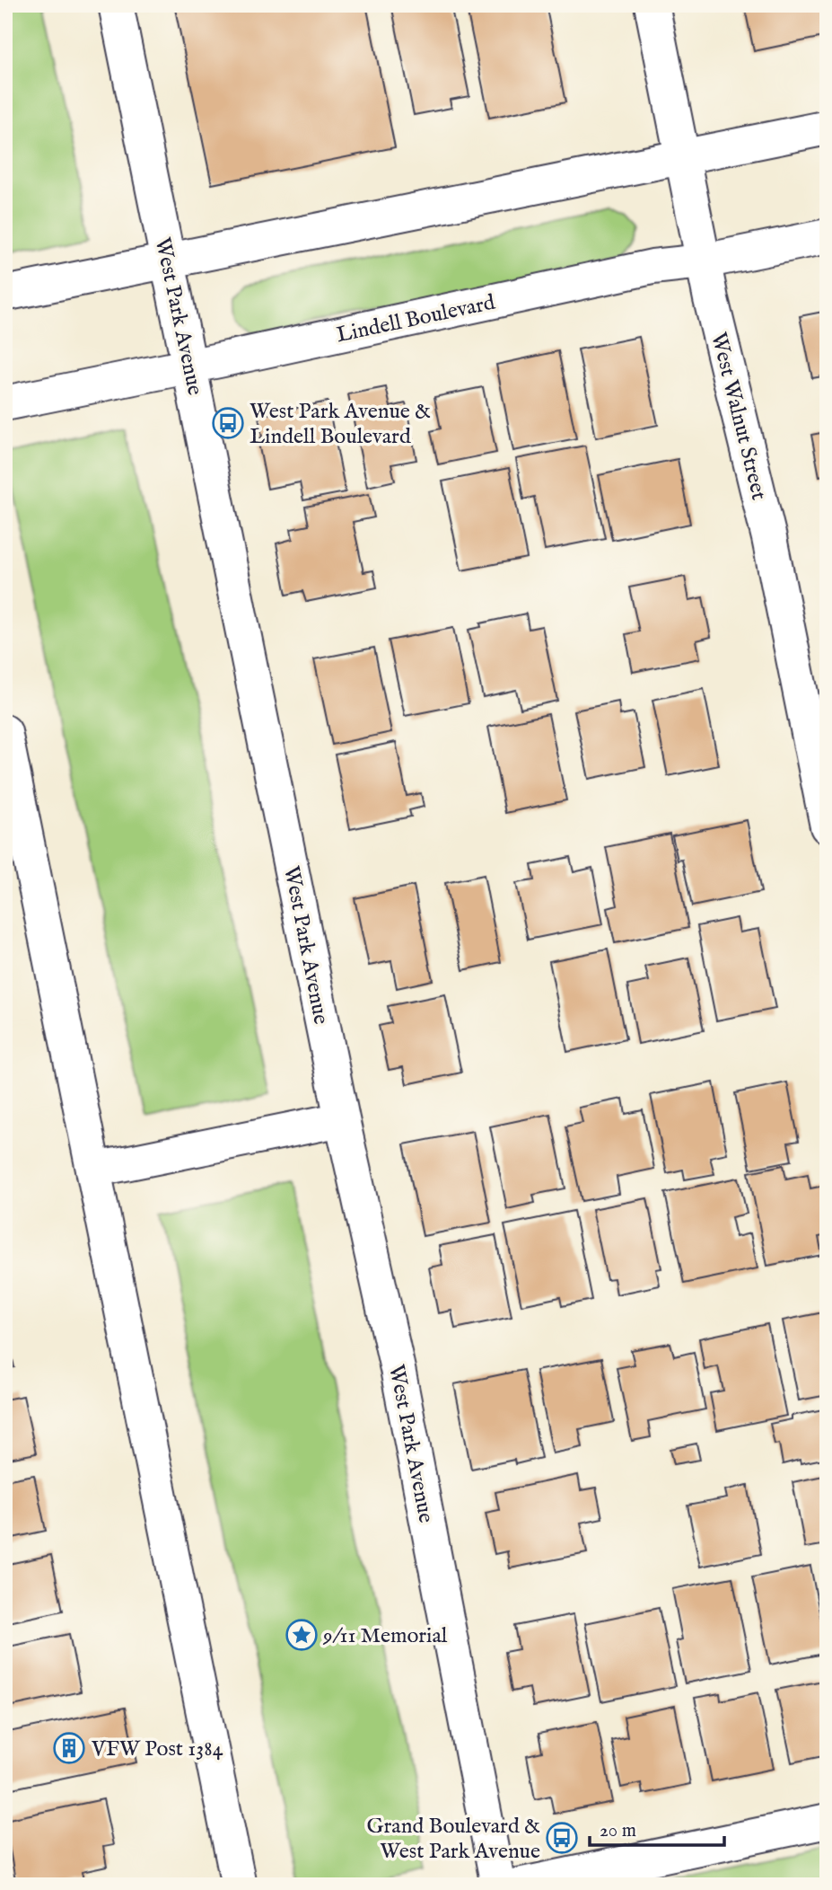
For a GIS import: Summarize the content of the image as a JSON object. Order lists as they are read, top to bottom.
{
  "streets": {
    "main road": ["West Park Avenue", "Lindell Boulevard", "West Walnut Street"]
  },
  "crossings": [
    ["West Park Avenue", "Lindell Boulevard"],
    ["Lindell Boulevard", "West Walnut Street"]
  ],
  "places": {
    "bus stop": ["West Park Avenue & Lindell Boulevard", "Grand Boulevard & West Park Avenue"],
    "place": ["9/11 Memorial"],
    "building": ["VFW Post 1384"]
  },
  "scale_bar": "20 m"
}
